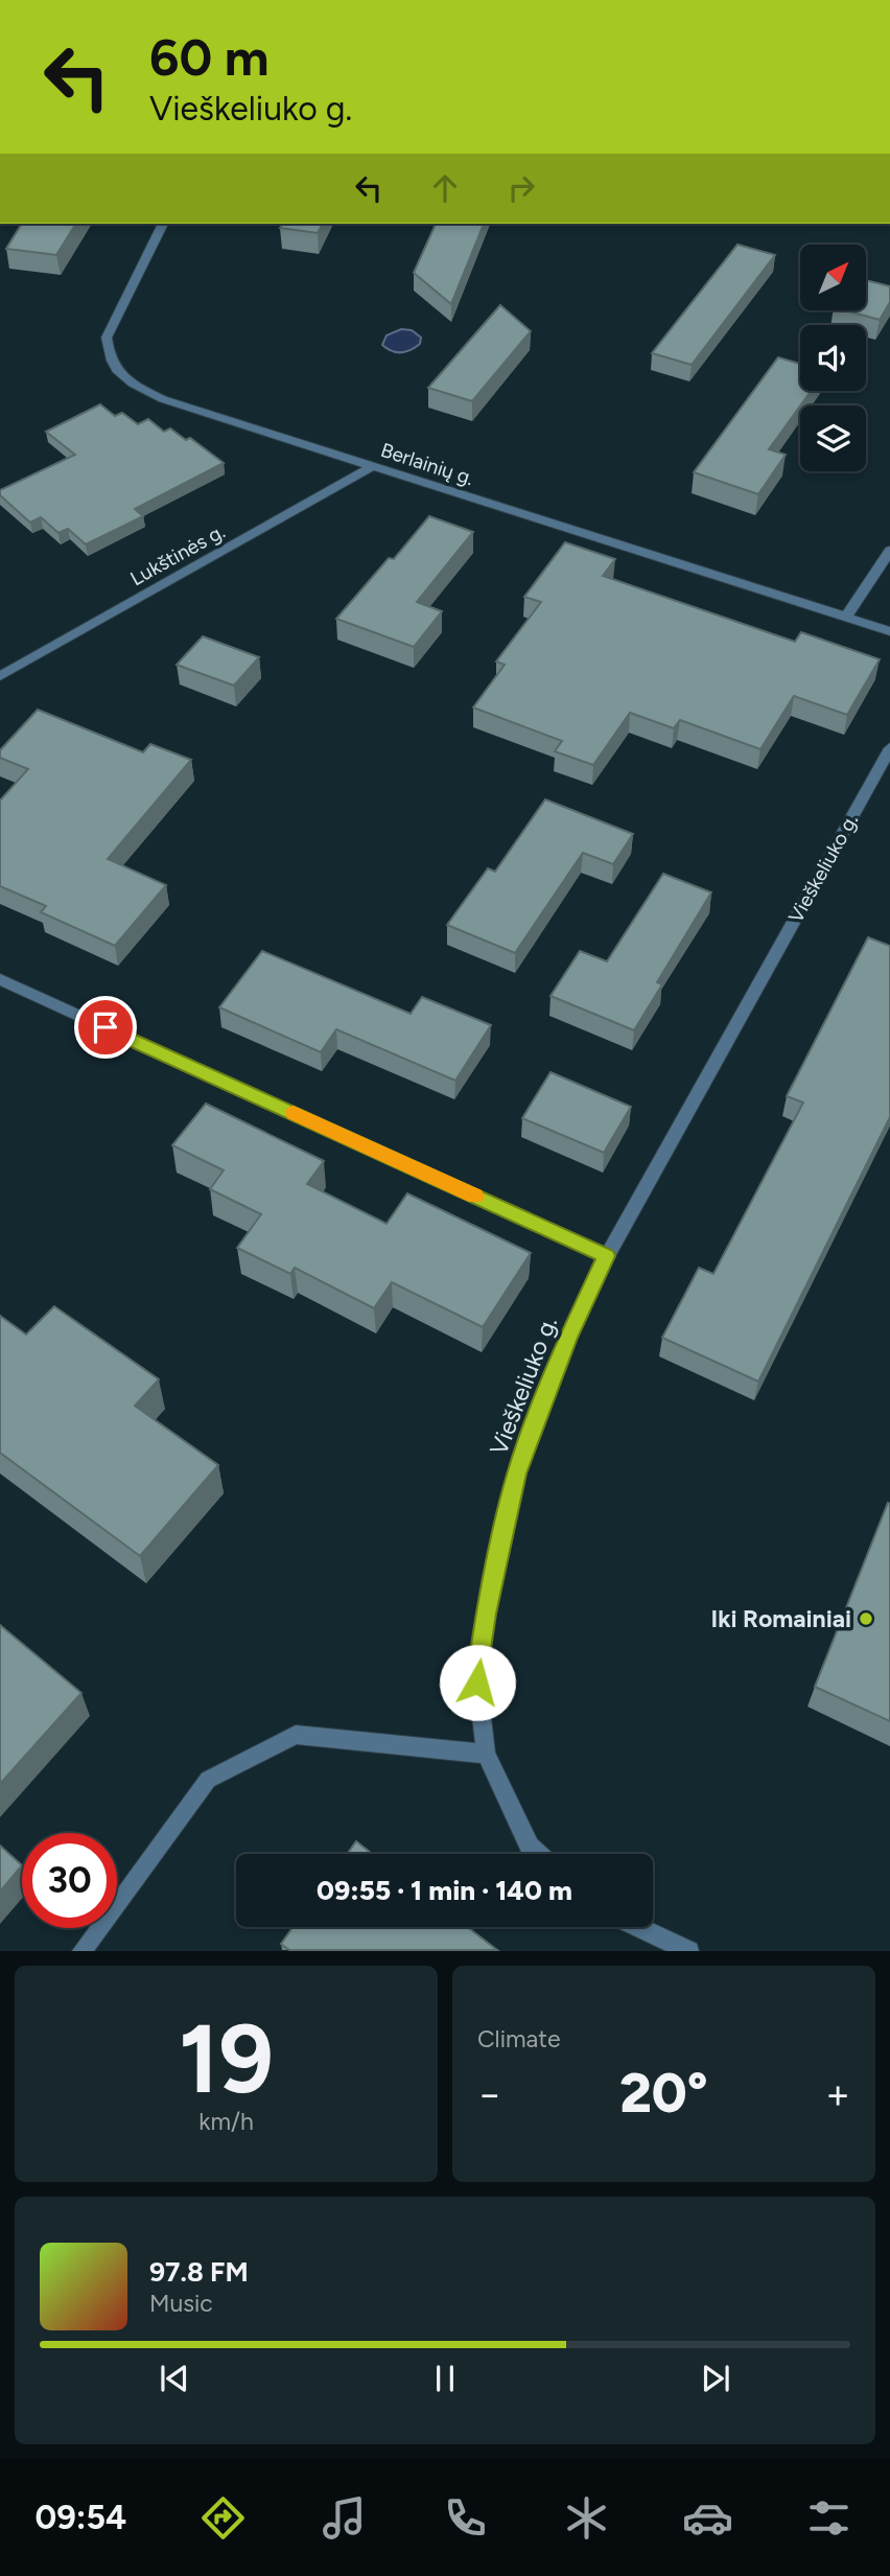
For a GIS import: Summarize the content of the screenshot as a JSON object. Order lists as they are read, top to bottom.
{
  "streets": {
    "street": ["Berlainių g.", "Lukštinės g.", "Vieškeliuko g."]
  },
  "crossings": [
    ["Berlainių g.", "Lukštinės g."]
  ],
  "places": ["Iki Romainiai"],
  "north": "top right",
  "page": {
    "turn": ["60 m", "Vieškeliuko g."],
    "limit": "30",
    "trip": "09:55 · 1 min · 140 m",
    "tile": [
      ["19", "km/h"],
      "Climate"
    ],
    "heat": ["−", "20°", "+"],
    "song": ["97.8 FM", "Music"],
    "tabs": "09:54"
  }
}
